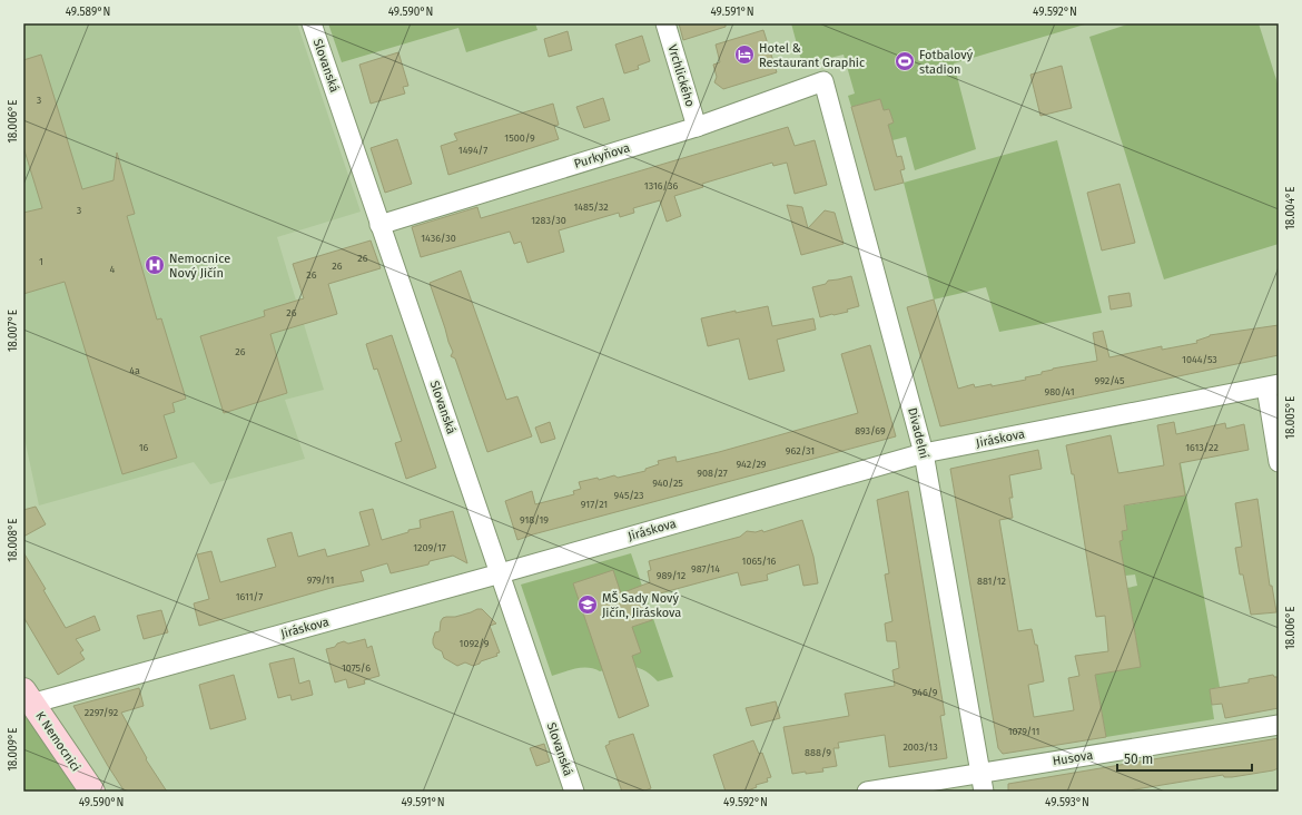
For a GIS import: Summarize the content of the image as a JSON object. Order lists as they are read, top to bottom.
{
  "streets": {
    "street": [
      "Slovanská",
      "Vrchlického",
      "Purkyňova",
      "Divadelní",
      "Jiráskova",
      "K Nemocnici",
      "Husova"
    ]
  },
  "crossings": [
    ["Slovanská", "Purkyňova"],
    ["Slovanská", "Jiráskova"],
    ["Vrchlického", "Purkyňova"],
    ["Purkyňova", "Divadelní"],
    ["Divadelní", "Jiráskova"],
    ["Divadelní", "Husova"],
    ["Jiráskova", "K Nemocnici"]
  ],
  "places": {
    "hotel": ["Hotel & Restaurant Graphic"],
    "sports": ["Fotbalový stadion"],
    "hospital": ["Nemocnice Nový Jičín"],
    "school or university": ["MŠ Sady Nový Jičín, Jiráskova"]
  },
  "house_numbers": [
    "3",
    "1500/9",
    "1494/7",
    "1316/36",
    "1485/32",
    "3",
    "1283/30",
    "1436/30",
    "26",
    "1",
    "26",
    "4",
    "26",
    "26",
    "26",
    "1044/53",
    "4a",
    "992/45",
    "980/41",
    "893/69",
    "16",
    "1613/22",
    "962/31",
    "942/29",
    "908/27",
    "940/25",
    "945/23",
    "917/21",
    "918/19",
    "1209/17",
    "1065/16",
    "987/14",
    "989/12",
    "979/11",
    "881/12",
    "1611/7",
    "1092/9",
    "1075/6",
    "946/9",
    "2297/92",
    "1079/11",
    "2003/13",
    "888/9"
  ],
  "scale_bar": "50 m",
  "coordinates": [
    "49.589°N",
    "49.590°N",
    "49.591°N",
    "49.592°N",
    "18.006°E",
    "18.004°E",
    "18.007°E",
    "18.005°E",
    "18.008°E",
    "18.009°E",
    "49.593°N"
  ]
}
